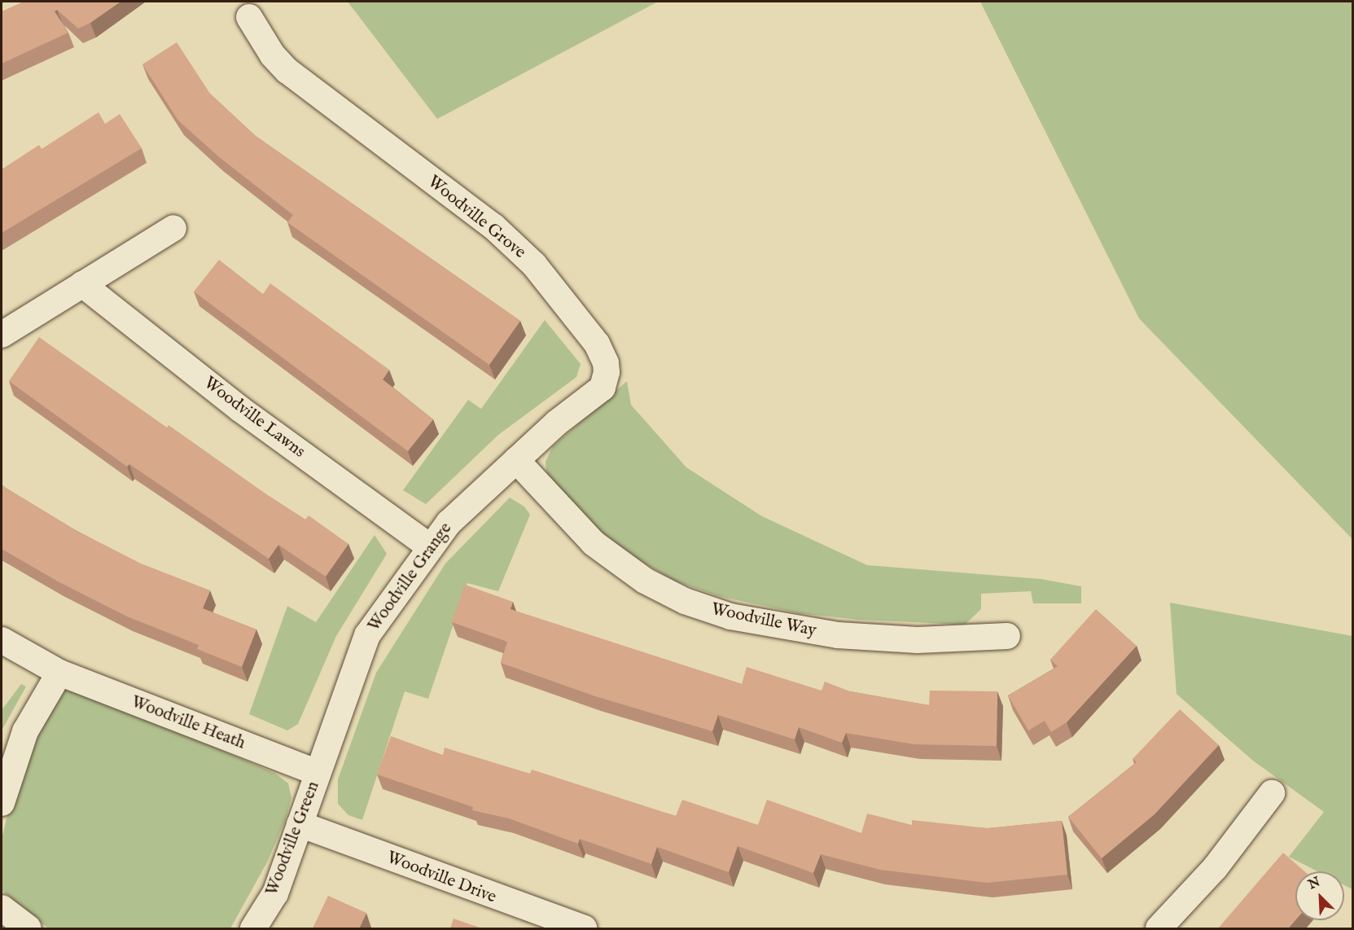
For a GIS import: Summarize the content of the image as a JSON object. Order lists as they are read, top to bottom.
{
  "streets": {
    "street": [
      "Woodville Grove",
      "Woodville Lawns",
      "Woodville Grange",
      "Woodville Way",
      "Woodville Heath",
      "Woodville Green",
      "Woodville Drive"
    ]
  },
  "crossings": [
    ["Woodville Grove", "Woodville Grange"],
    ["Woodville Grove", "Woodville Way"],
    ["Woodville Lawns", "Woodville Grange"],
    ["Woodville Grange", "Woodville Way"],
    ["Woodville Grange", "Woodville Heath"],
    ["Woodville Grange", "Woodville Green"],
    ["Woodville Heath", "Woodville Green"],
    ["Woodville Green", "Woodville Drive"]
  ],
  "north": "top left"
}
